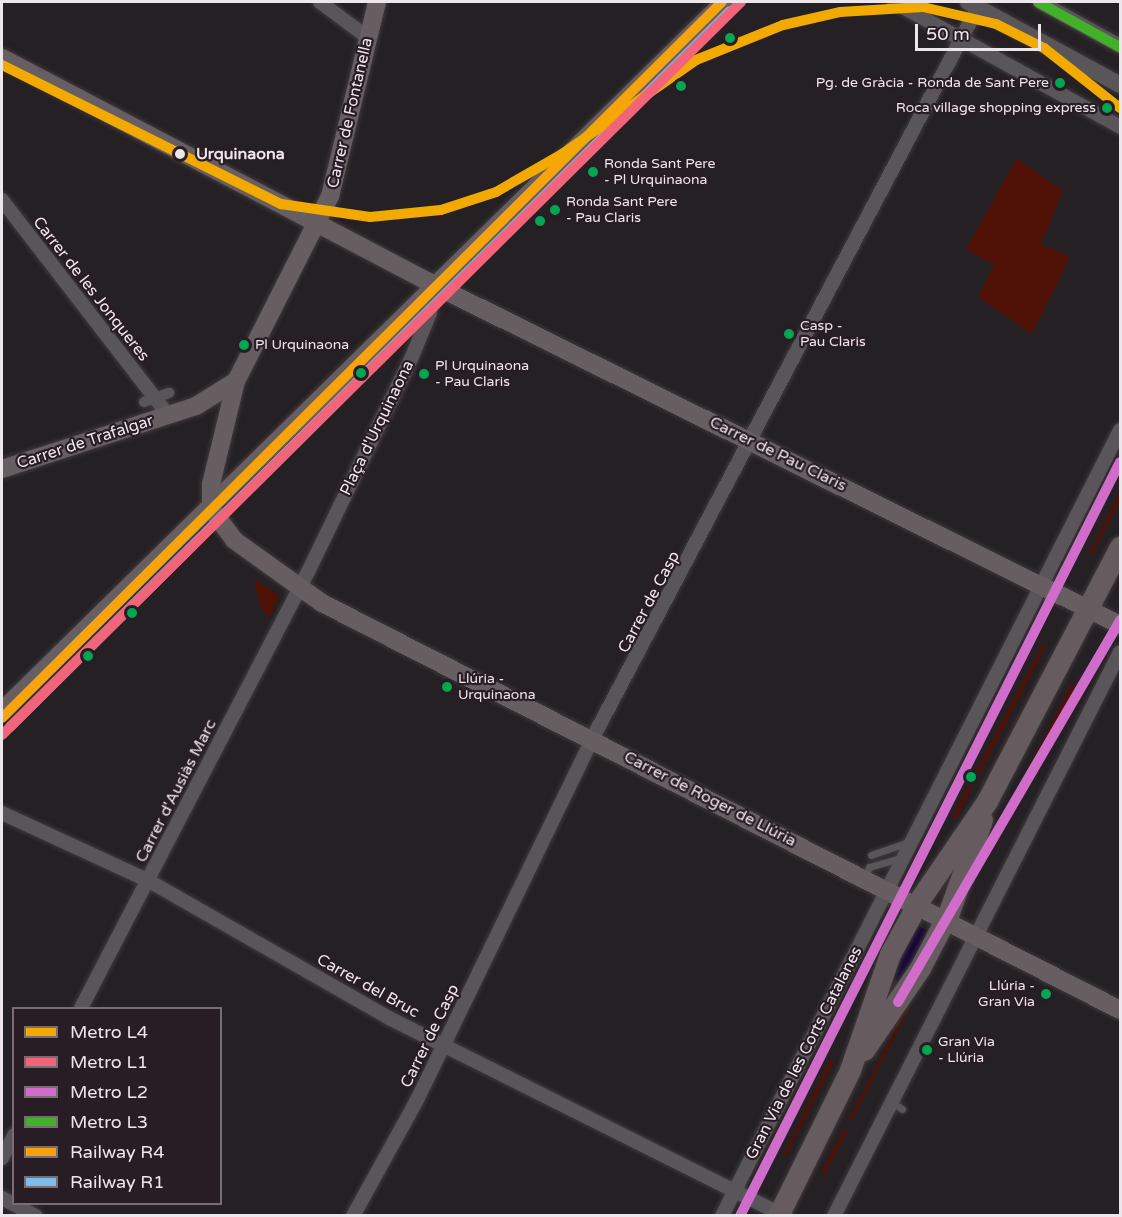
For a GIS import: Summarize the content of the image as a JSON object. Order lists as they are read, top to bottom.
{
  "streets": {
    "main road": [
      "Carrer de Fontanella",
      "Carrer de Trafalgar",
      "Carrer de Pau Claris",
      "Carrer de Roger de Llúria",
      "Gran Via de les Corts Catalanes"
    ],
    "street": [
      "Carrer de les Jonqueres",
      "Plaça d'Urquinaona",
      "Carrer de Casp",
      "Carrer d'Ausiàs Marc",
      "Carrer del Bruc"
    ]
  },
  "crossings": [
    ["Carrer de les Jonqueres", "Carrer de Trafalgar"],
    ["Plaça d'Urquinaona", "Carrer de Pau Claris"],
    ["Plaça d'Urquinaona", "Carrer d'Ausiàs Marc"],
    ["Plaça d'Urquinaona", "Carrer de Roger de Llúria"],
    ["Carrer de Pau Claris", "Carrer de Casp"],
    ["Carrer de Pau Claris", "Gran Via de les Corts Catalanes"],
    ["Carrer de Casp", "Carrer de Roger de Llúria"],
    ["Carrer de Casp", "Carrer del Bruc"],
    ["Carrer d'Ausiàs Marc", "Carrer de Roger de Llúria"],
    ["Carrer d'Ausiàs Marc", "Carrer del Bruc"],
    ["Carrer de Roger de Llúria", "Gran Via de les Corts Catalanes"],
    ["Carrer del Bruc", "Gran Via de les Corts Catalanes"]
  ],
  "places": [
    "Pg. de Gràcia - Ronda de Sant Pere",
    "Roca village shopping express",
    "Urquinaona",
    "Ronda Sant Pere - Pl Urquinaona",
    "Ronda Sant Pere - Pau Claris",
    "Casp - Pau Claris",
    "Pl Urquinaona",
    "Pl Urquinaona - Pau Claris",
    "Llúria - Urquinaona",
    "Llúria - Gran Via",
    "Gran Via - Llúria"
  ],
  "lines": [
    "metro line L1",
    "metro line L3",
    "rail line R4",
    "metro line L4",
    "rail line R1",
    "metro line L2"
  ],
  "legend": [
    "Metro L4",
    "Metro L1",
    "Metro L2",
    "Metro L3",
    "Railway R4",
    "Railway R1"
  ],
  "scale_bar": "50 m"
}
